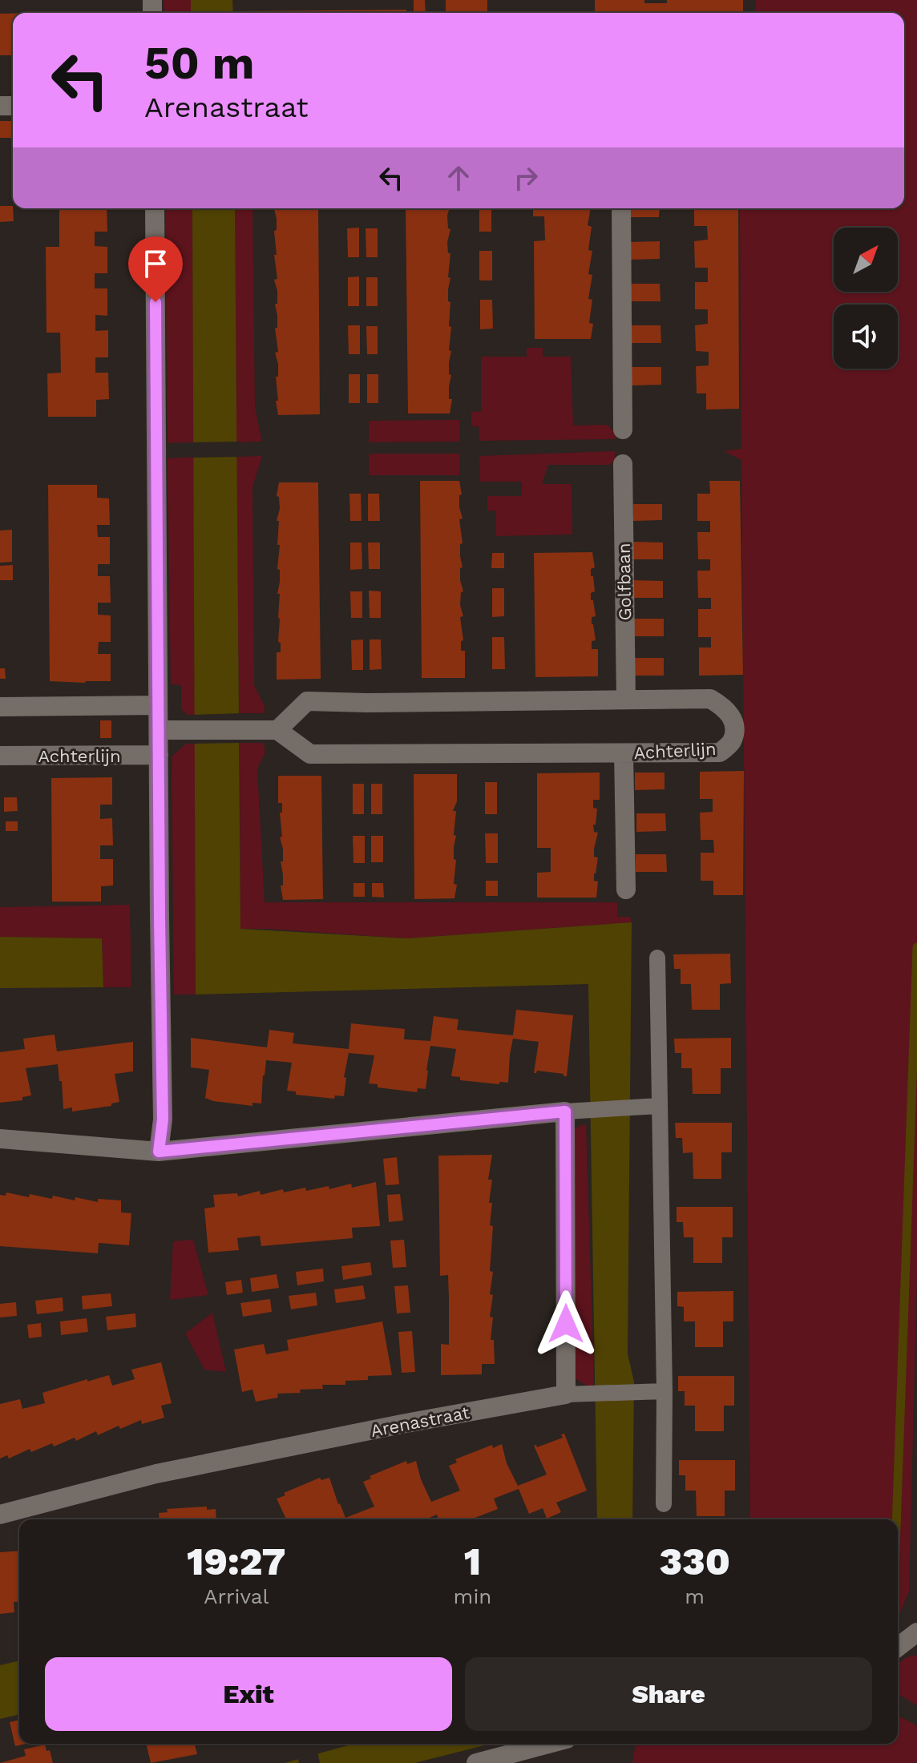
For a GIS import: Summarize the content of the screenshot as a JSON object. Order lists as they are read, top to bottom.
{
  "streets": {
    "street": ["Golfbaan", "Achterlijn", "Arenastraat"]
  },
  "crossings": [
    ["Golfbaan", "Achterlijn"]
  ],
  "north": "top right",
  "page": {
    "turn": ["50 m", "Arenastraat"],
    "eta": [
      "19:27",
      "Arrival",
      "1",
      "min",
      "330",
      "m"
    ],
    "buttons": ["Exit", "Share"]
  }
}
